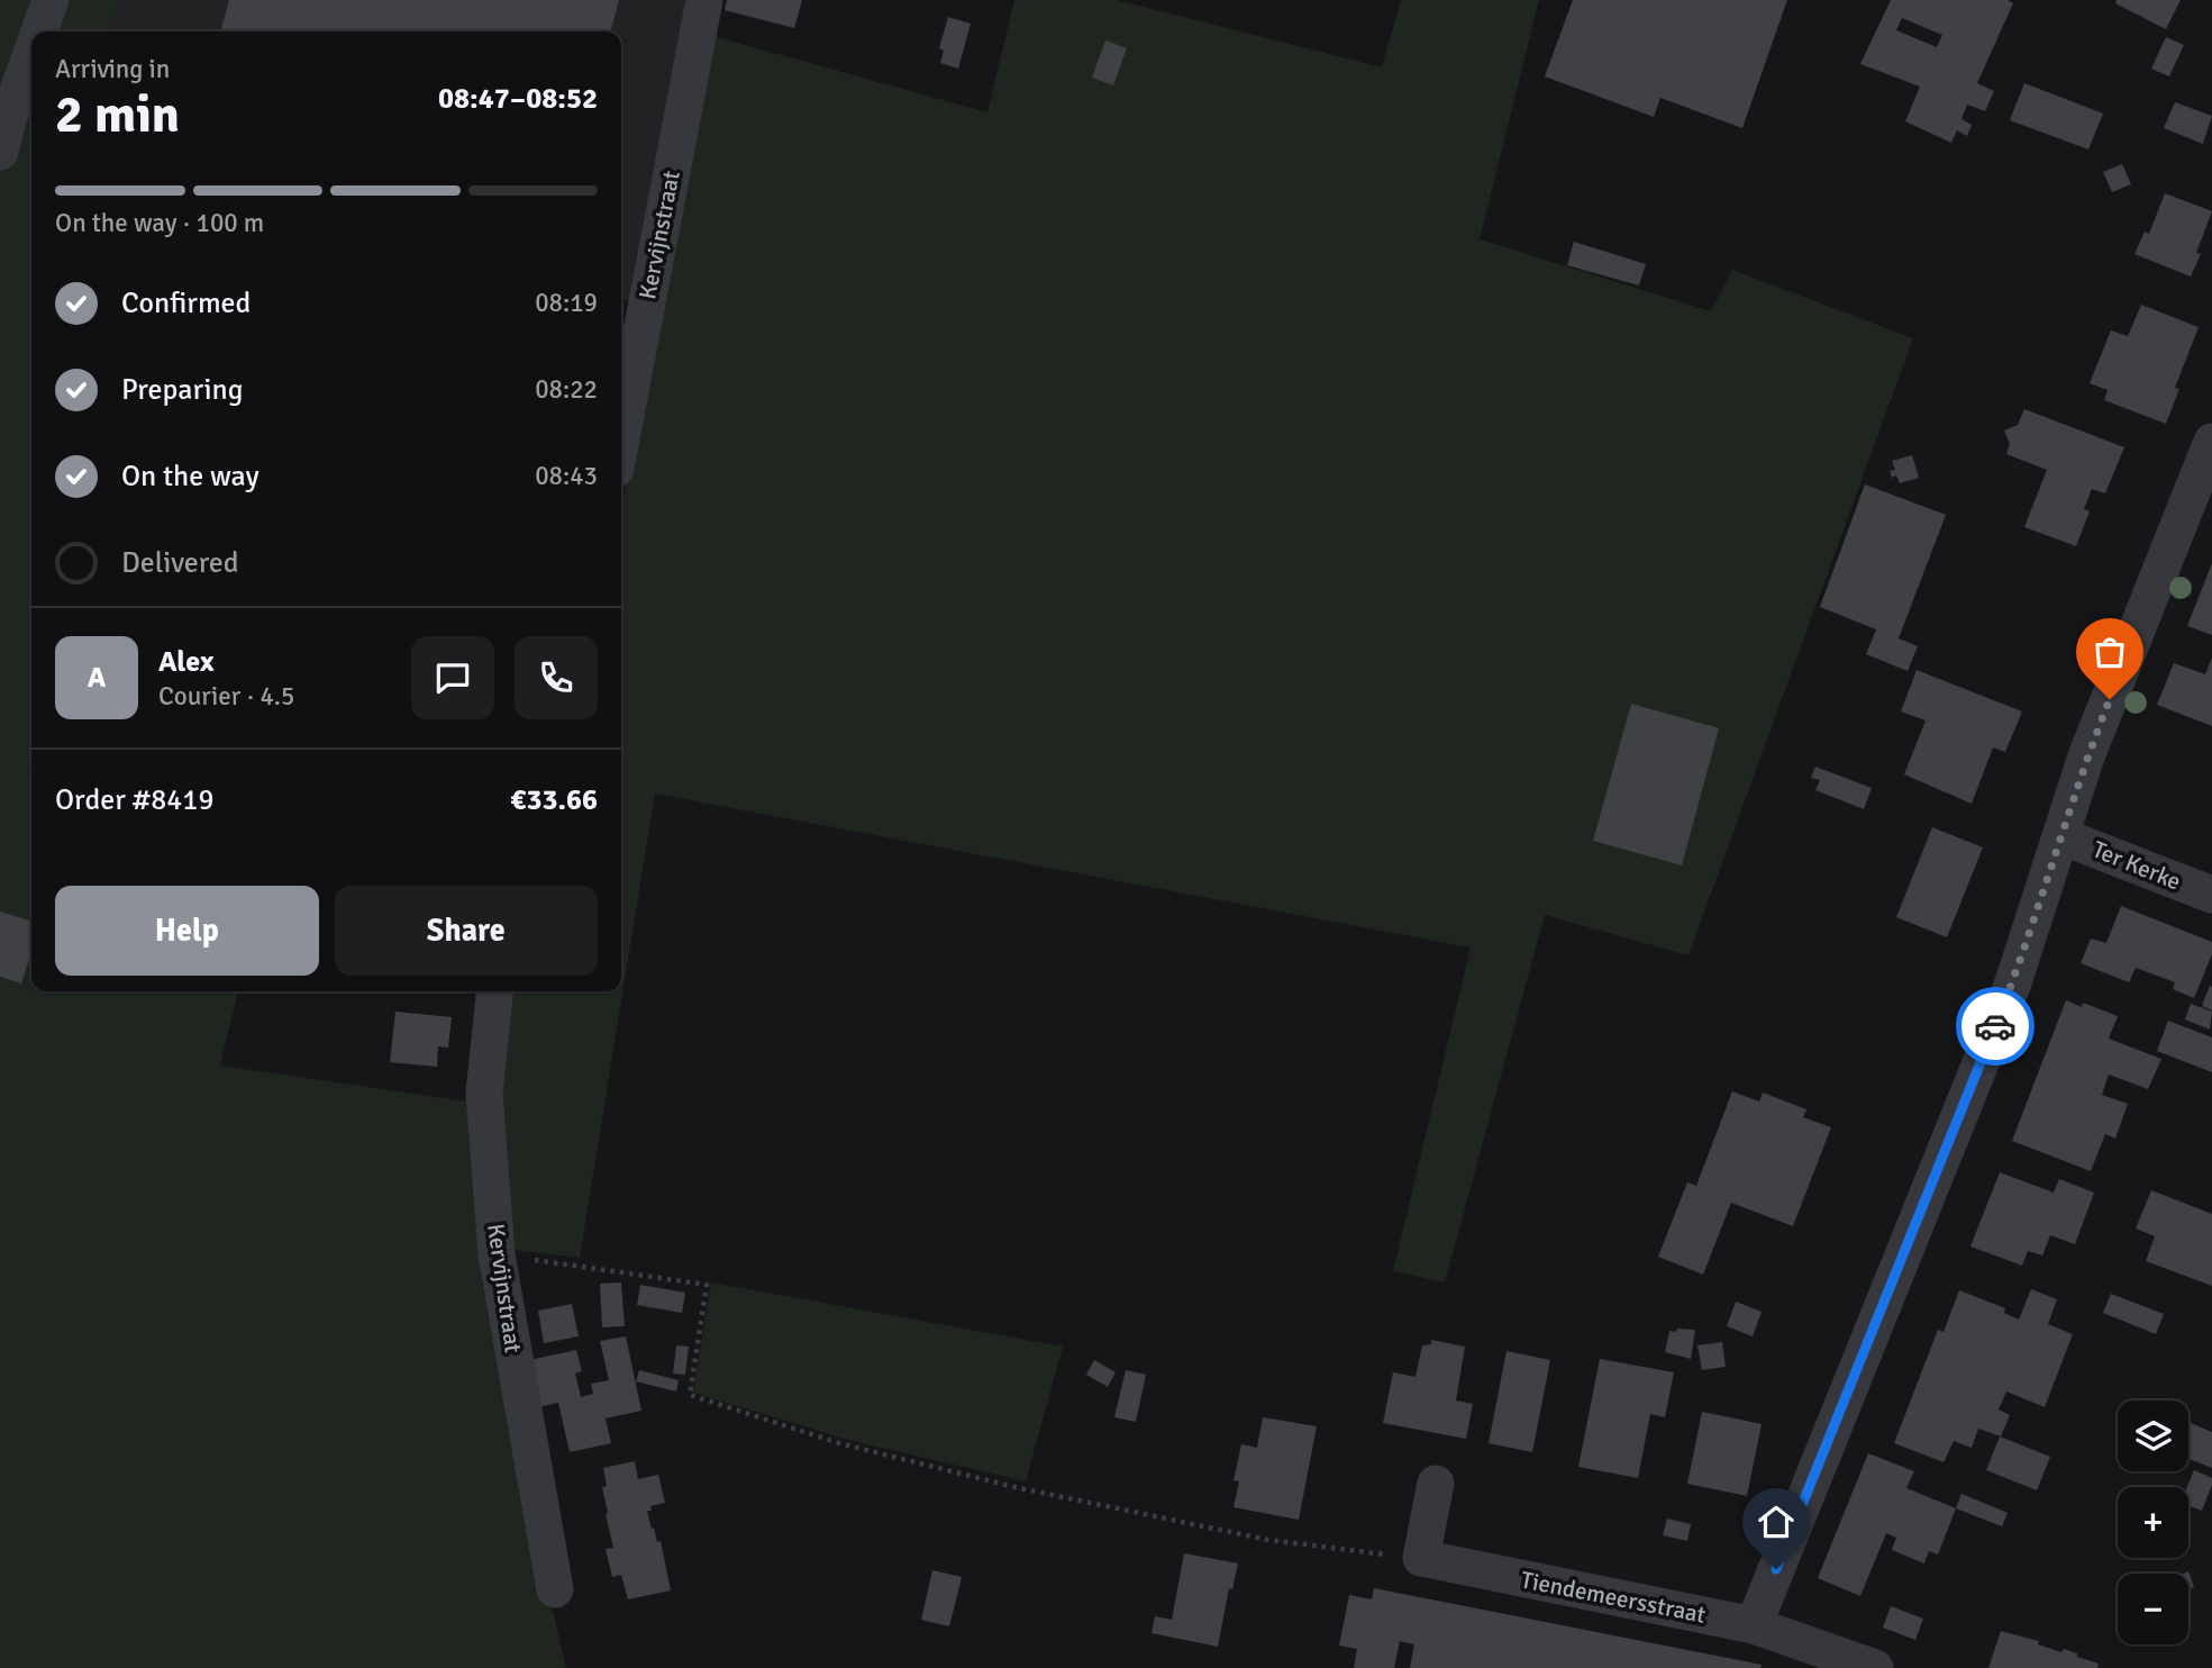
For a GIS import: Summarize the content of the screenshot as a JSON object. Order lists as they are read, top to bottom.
{
  "streets": {
    "street": ["Kervijnstraat", "Ter Kerke", "Tiendemeersstraat"]
  },
  "page": {
    "heading": ["2 min", "Arriving in", "08:47–08:52"],
    "panel": [
      "Alex",
      "Courier · 4.5",
      "Order #8419",
      "€33.66"
    ],
    "bar": "On the way · 100 m",
    "list": [
      ["Confirmed", "08:19"],
      ["Preparing", "08:22"],
      ["On the way", "08:43"],
      "Delivered"
    ],
    "round": "A",
    "buttons": ["Help", "Share"],
    "map_buttons": ["+", "−"]
  }
}
